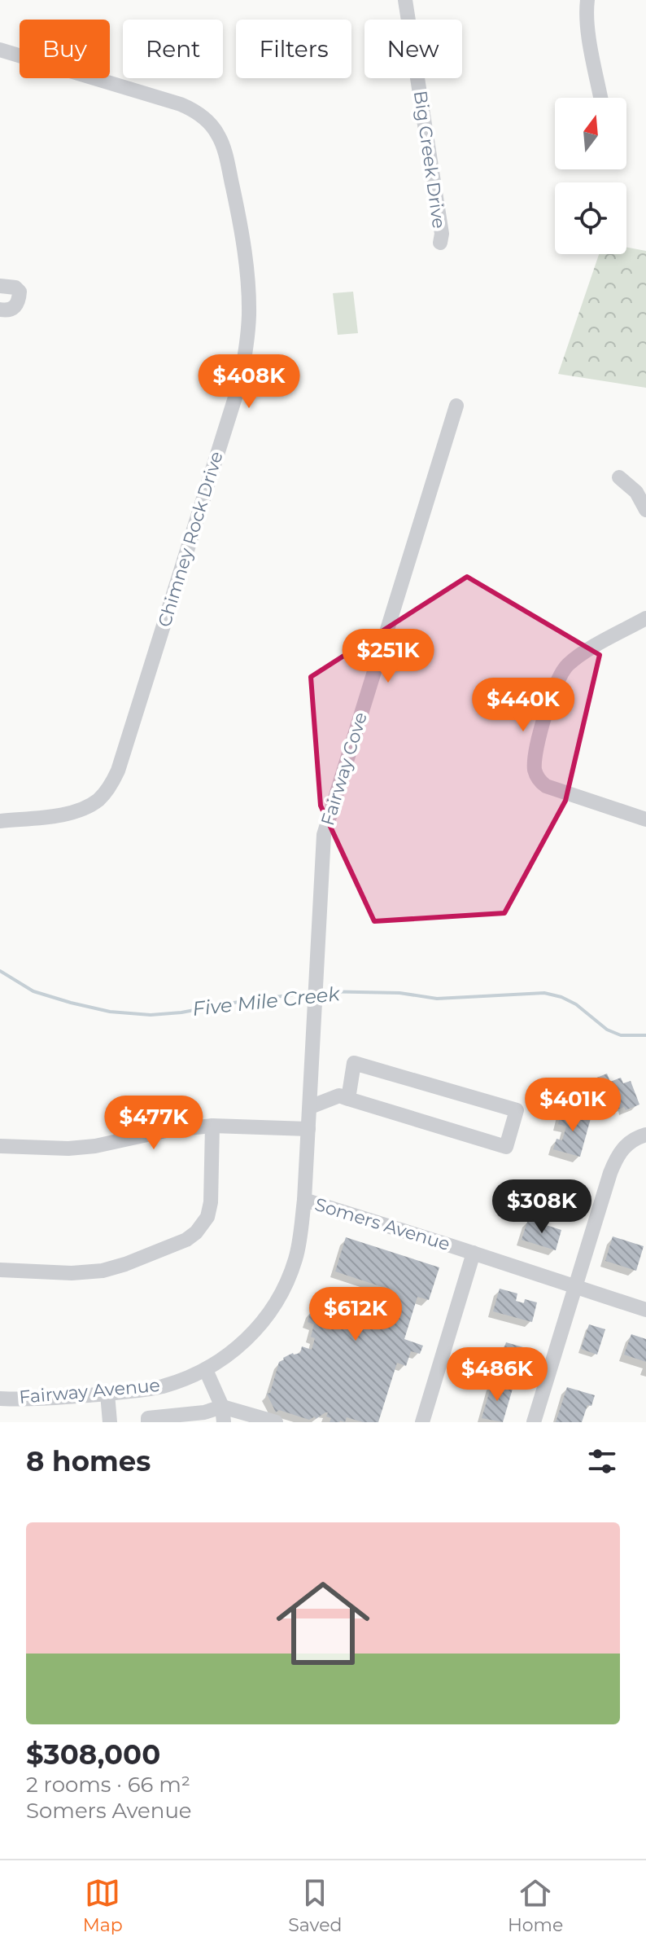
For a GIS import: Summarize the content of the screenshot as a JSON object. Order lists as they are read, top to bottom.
{
  "streets": {
    "street": [
      "Big Creek Drive",
      "Chimney Rock Drive",
      "Fairway Cove",
      "Somers Avenue",
      "Fairway Avenue"
    ]
  },
  "crossings": [
    ["Somers Avenue", "Fairway Avenue"]
  ],
  "water": ["Five Mile Creek"],
  "north": "top",
  "page": {
    "chip": [
      "Buy",
      "Rent",
      "Filters",
      "New"
    ],
    "price": [
      "$408K",
      "$251K",
      "$440K",
      "$401K",
      "$477K",
      "$308K",
      "$612K",
      "$486K"
    ],
    "heading": "8 homes",
    "list": [
      {
        "name": "$308,000",
        "note": "2 rooms · 66 m² · Somers Avenue"
      }
    ],
    "tabs": ["Map", "Saved", "Home"]
  }
}
